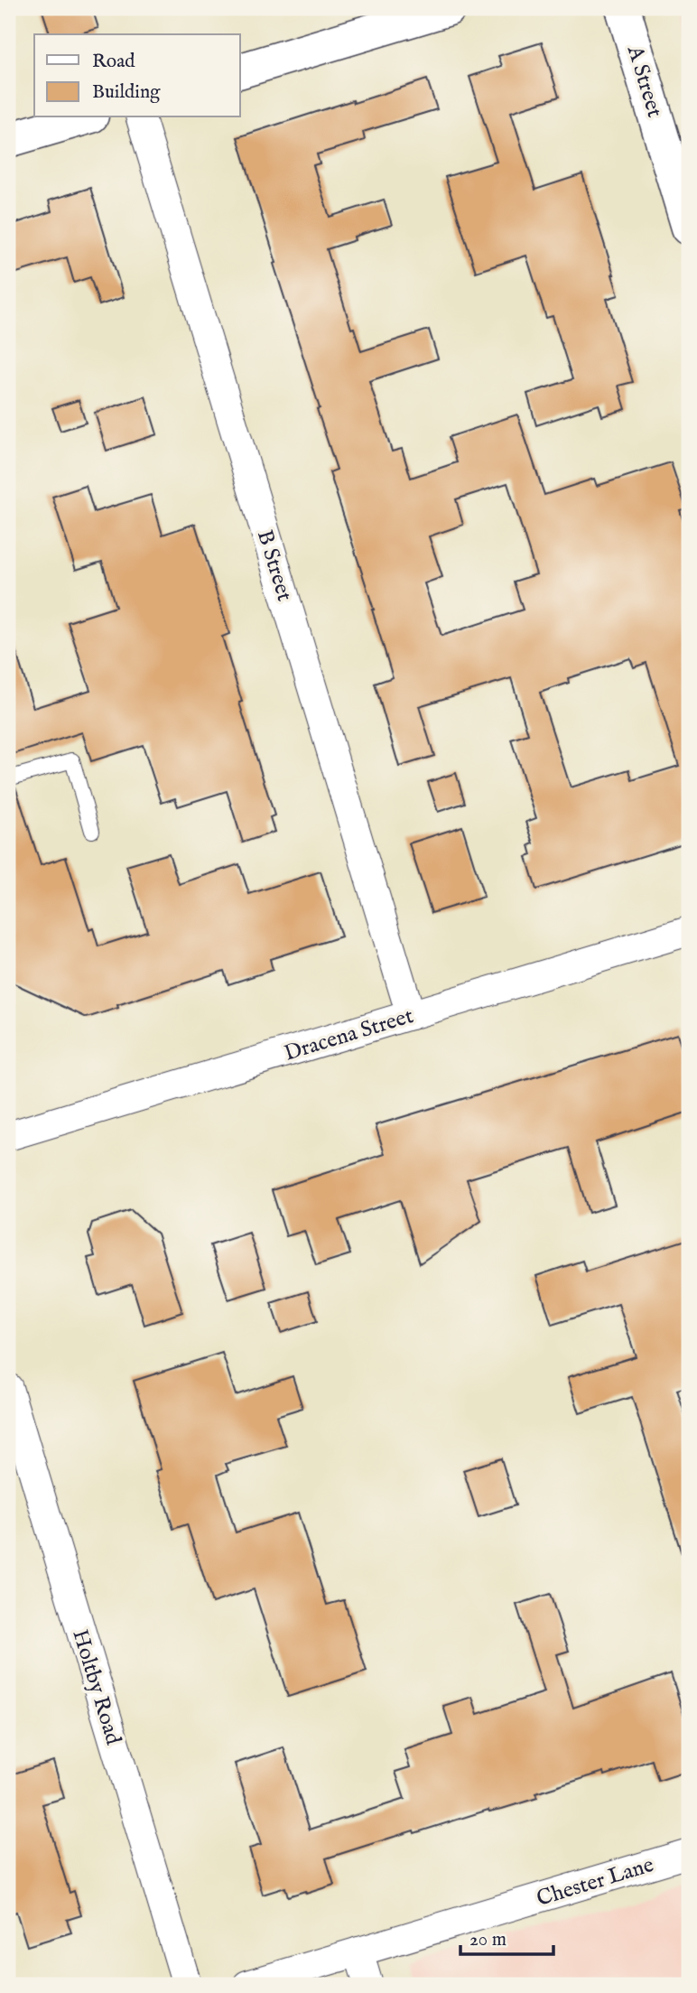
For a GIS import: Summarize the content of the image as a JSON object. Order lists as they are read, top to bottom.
{
  "streets": {
    "street": [
      "A Street",
      "B Street",
      "Dracena Street",
      "Holtby Road",
      "Chester Lane"
    ]
  },
  "crossings": [
    ["B Street", "Dracena Street"]
  ],
  "legend": ["Road", "Building"],
  "scale_bar": "20 m"
}
